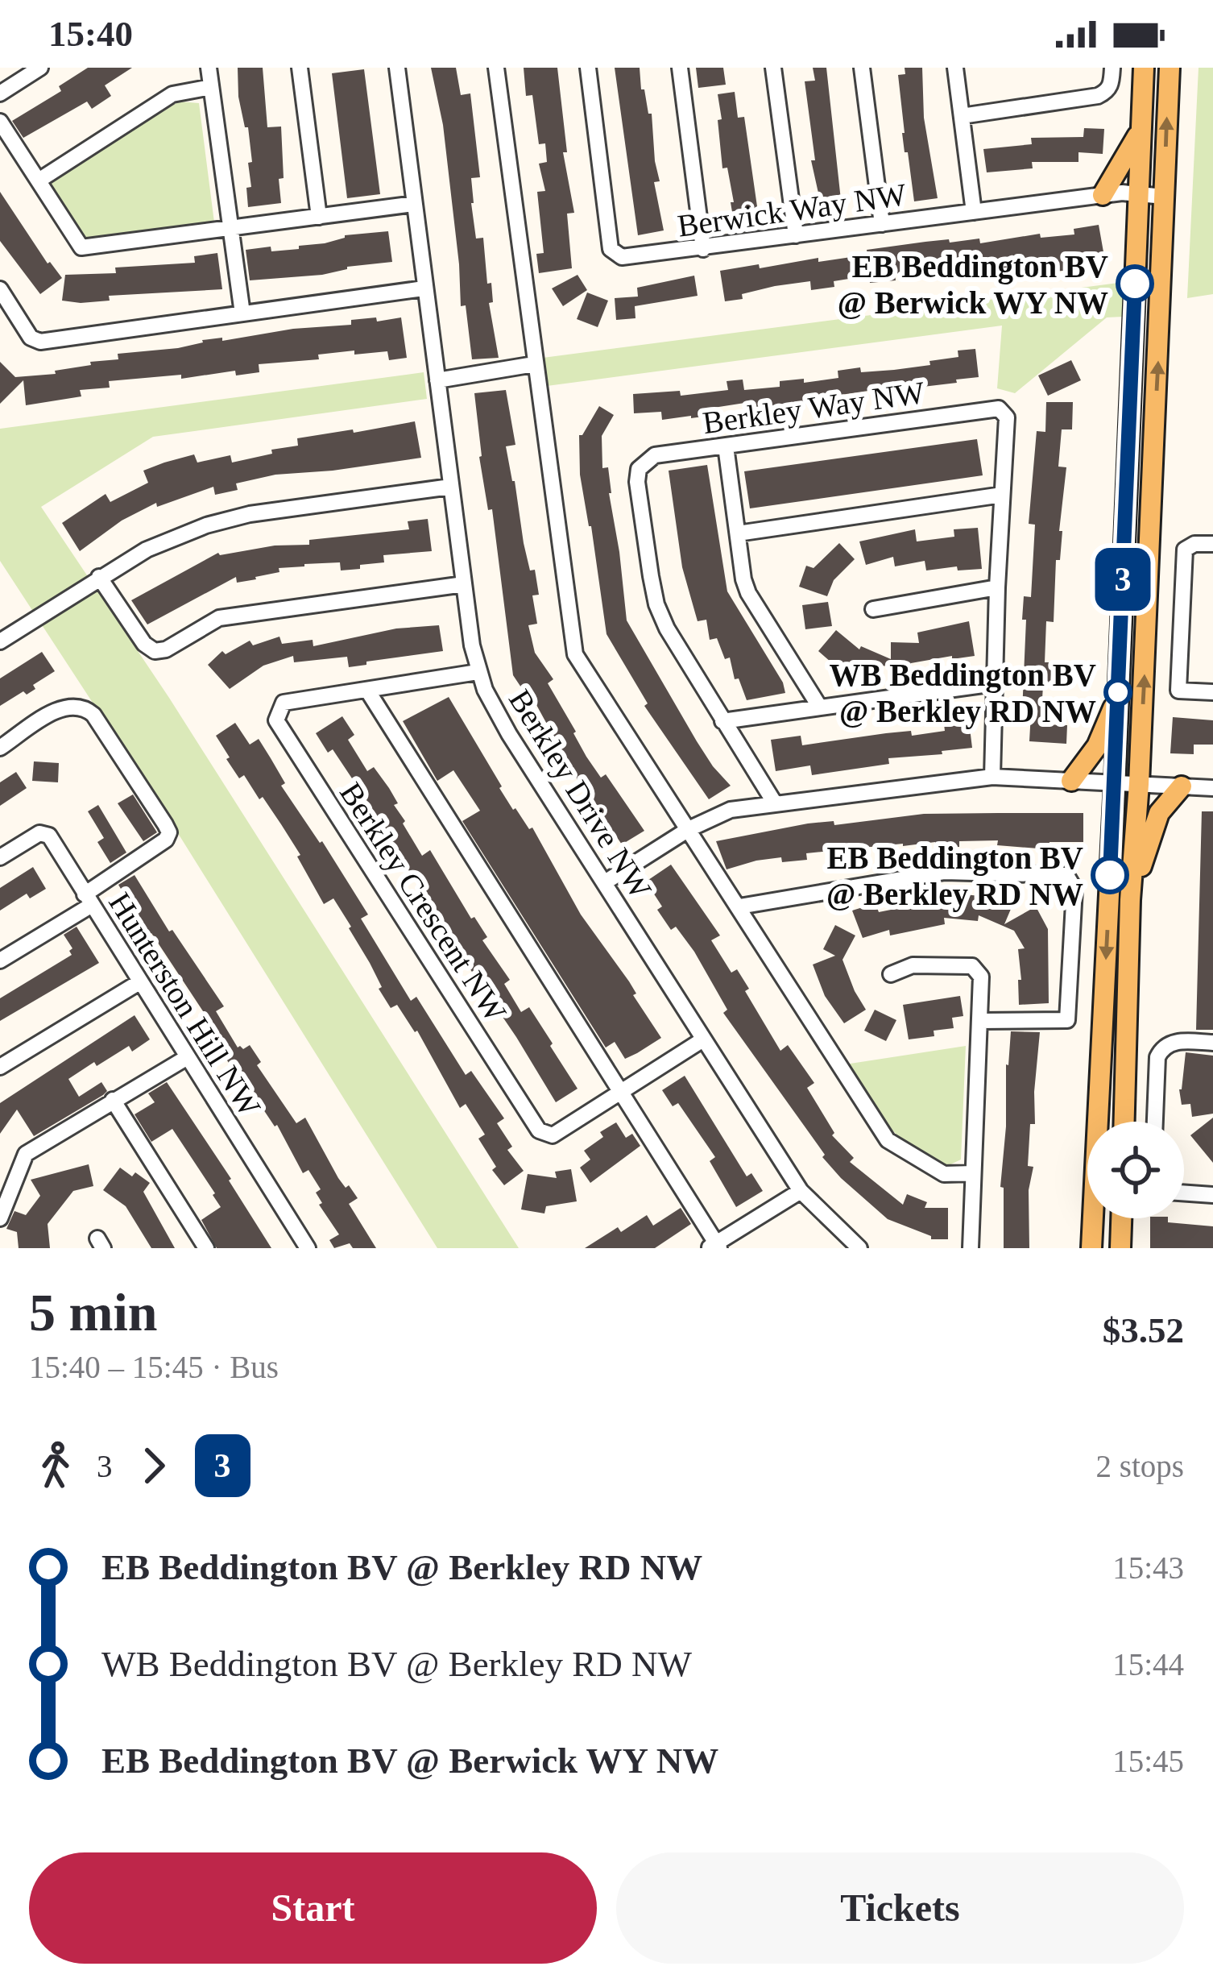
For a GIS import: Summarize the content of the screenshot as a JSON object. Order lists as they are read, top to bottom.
{
  "streets": {
    "street": [
      "Berwick Way NW",
      "Berkley Way NW",
      "Berkley Drive NW",
      "Berkley Crescent NW",
      "Hunterston Hill NW"
    ]
  },
  "crossings": [
    ["Berkley Drive NW", "Berkley Crescent NW"]
  ],
  "places": ["EB Beddington BV @ Berwick WY NW", "WB Beddington BV @ Berkley RD NW", "EB Beddington BV @ Berkley RD NW"],
  "lines": ["bus line 3"],
  "page": {
    "status": "15:40",
    "on_map": "3",
    "heading": ["5 min", "15:40 – 15:45 · Bus", "$3.52"],
    "legs": ["3", "3", "2 stops"],
    "list": [
      {
        "name": "EB Beddington BV @ Berkley RD NW",
        "value": "15:43"
      },
      {
        "name": "WB Beddington BV @ Berkley RD NW",
        "value": "15:44"
      },
      {
        "name": "EB Beddington BV @ Berwick WY NW",
        "value": "15:45"
      }
    ],
    "buttons": ["Start", "Tickets"]
  }
}
